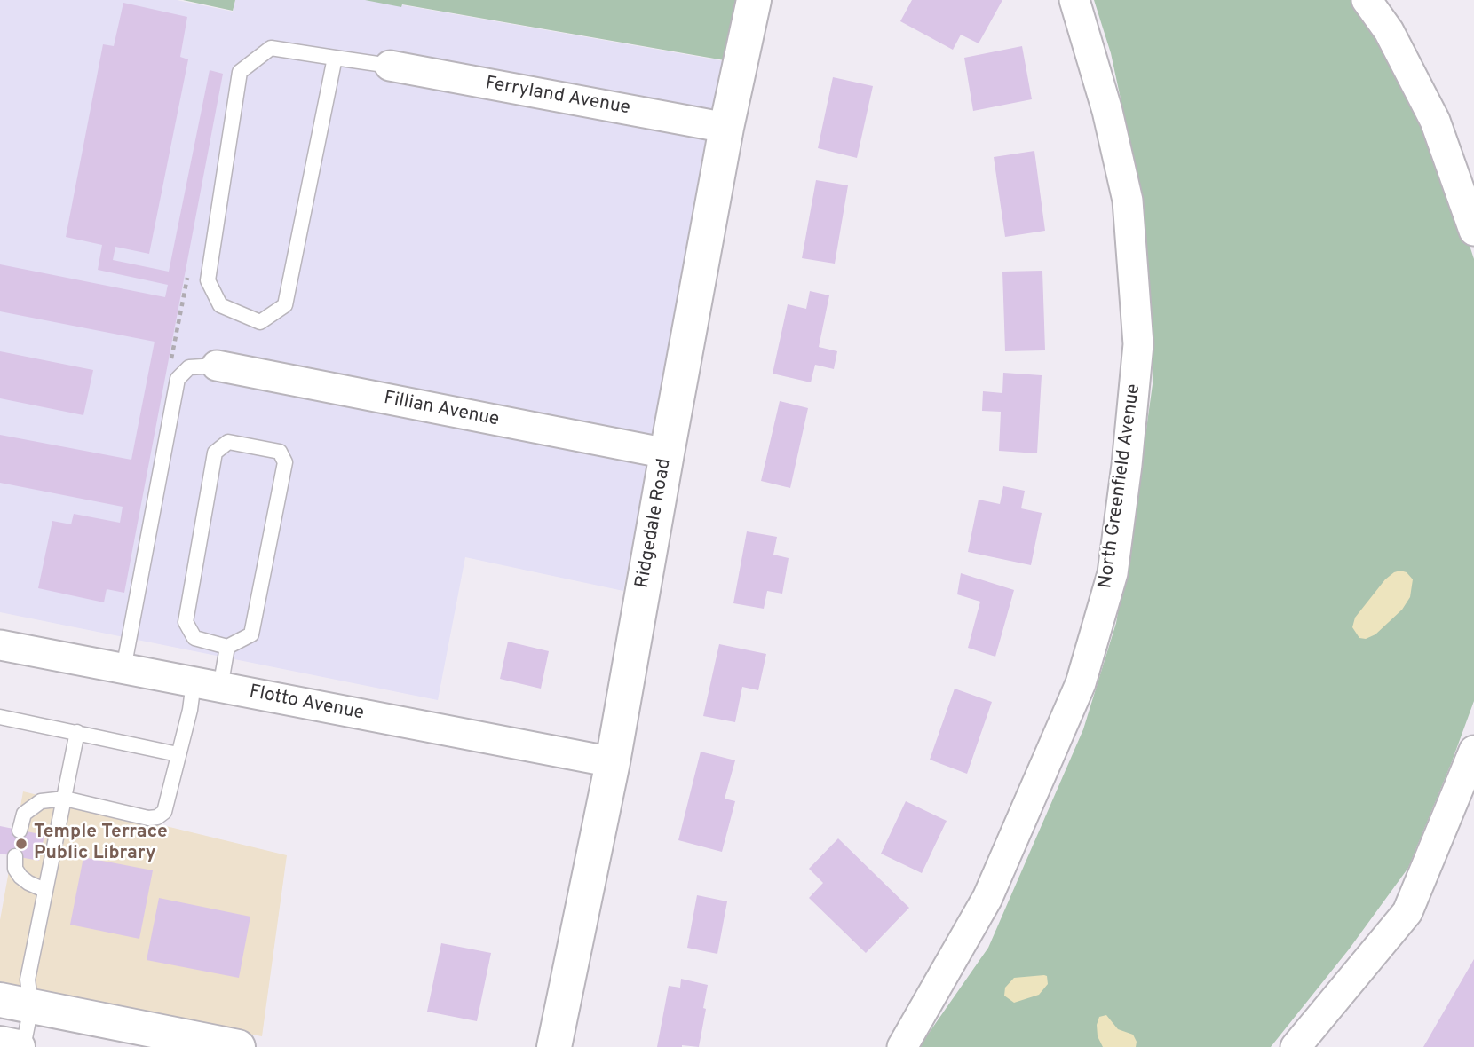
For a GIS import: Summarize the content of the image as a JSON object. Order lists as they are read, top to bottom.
{
  "streets": {
    "street": [
      "Ferryland Avenue",
      "Fillian Avenue",
      "North Greenfield Avenue",
      "Ridgedale Road",
      "Flotto Avenue"
    ]
  },
  "crossings": [
    ["Ferryland Avenue", "Ridgedale Road"],
    ["Fillian Avenue", "Ridgedale Road"],
    ["Ridgedale Road", "Flotto Avenue"]
  ],
  "places": ["Temple Terrace Public Library"]
}
